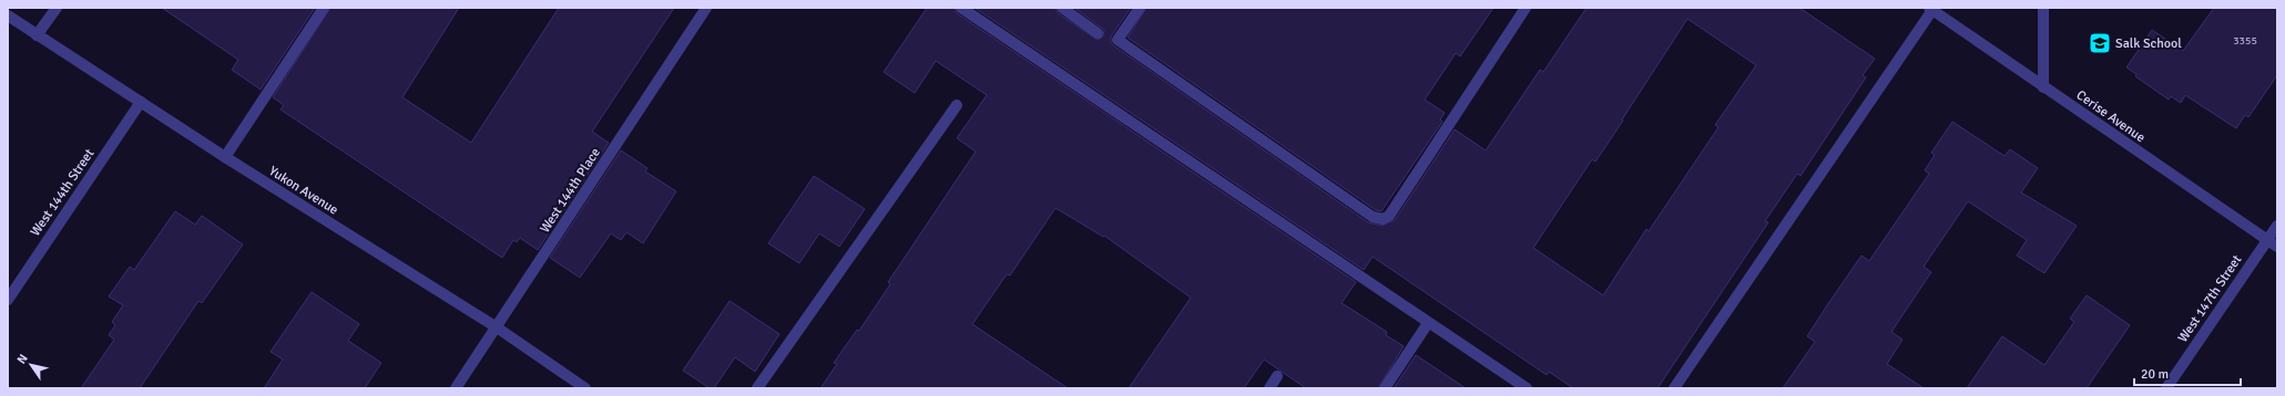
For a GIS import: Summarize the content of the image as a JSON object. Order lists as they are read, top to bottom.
{
  "streets": {
    "street": [
      "Cerise Avenue",
      "Yukon Avenue",
      "West 144th Place",
      "West 144th Street",
      "West 147th Street"
    ]
  },
  "crossings": [
    ["Cerise Avenue", "West 147th Street"],
    ["Yukon Avenue", "West 144th Place"],
    ["Yukon Avenue", "West 144th Street"]
  ],
  "places": {
    "school or university": ["Salk School"]
  },
  "house_numbers": ["3355"],
  "scale_bar": "20 m",
  "north": "top left"
}
